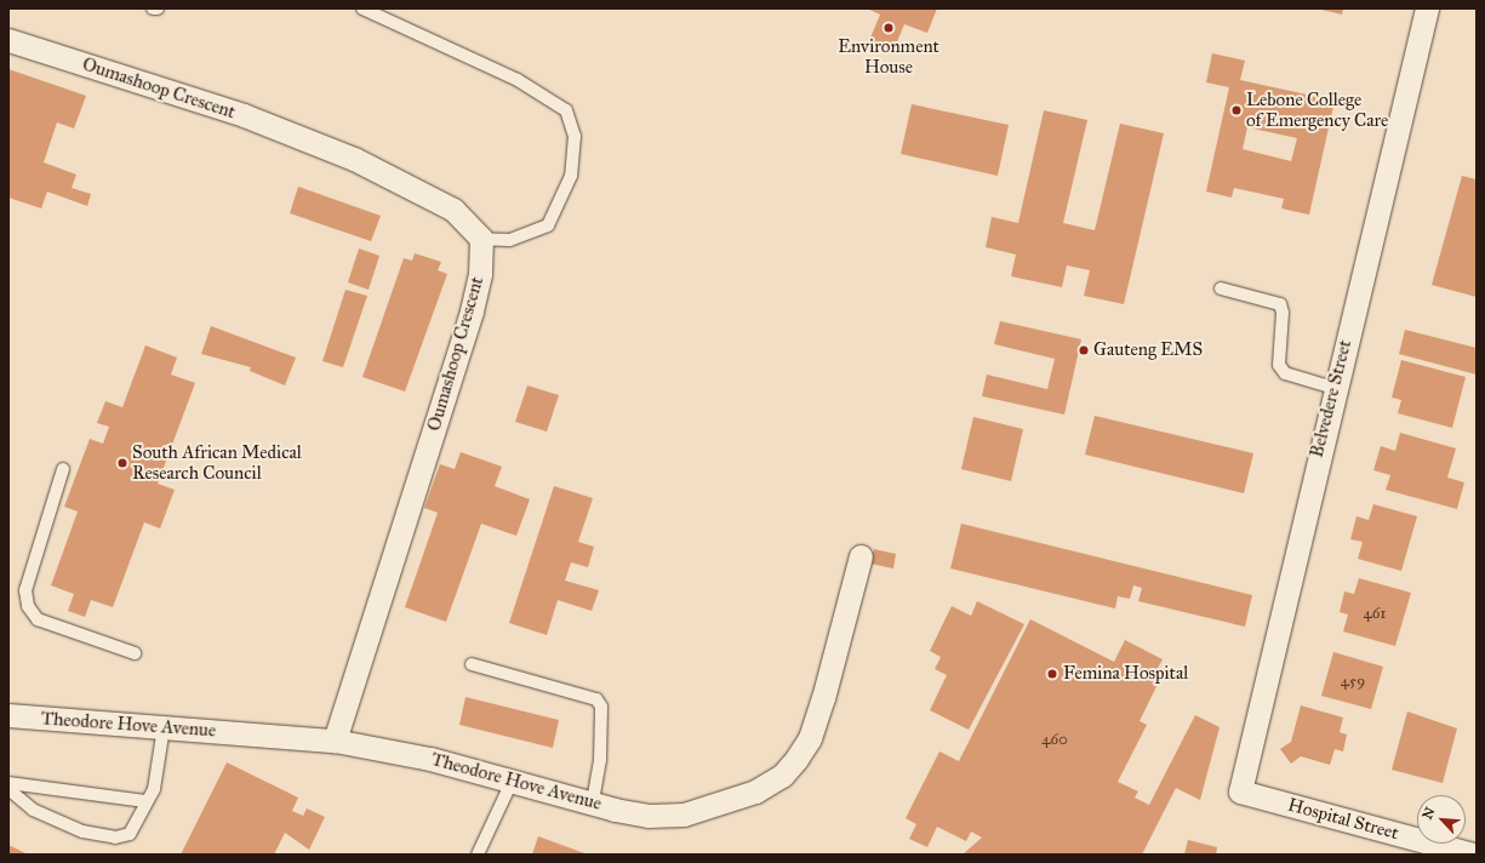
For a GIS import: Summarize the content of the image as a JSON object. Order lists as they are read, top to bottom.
{
  "streets": {
    "street": [
      "Oumashoop Crescent",
      "Belvedere Street",
      "Theodore Hove Avenue",
      "Hospital Street"
    ]
  },
  "crossings": [
    ["Oumashoop Crescent", "Theodore Hove Avenue"],
    ["Belvedere Street", "Hospital Street"]
  ],
  "places": [
    "Environment House",
    "Lebone College of Emergency Care",
    "Gauteng EMS",
    "South African Medical Research Council",
    "Femina Hospital"
  ],
  "house_numbers": ["461", "459", "460"],
  "north": "top left"
}
